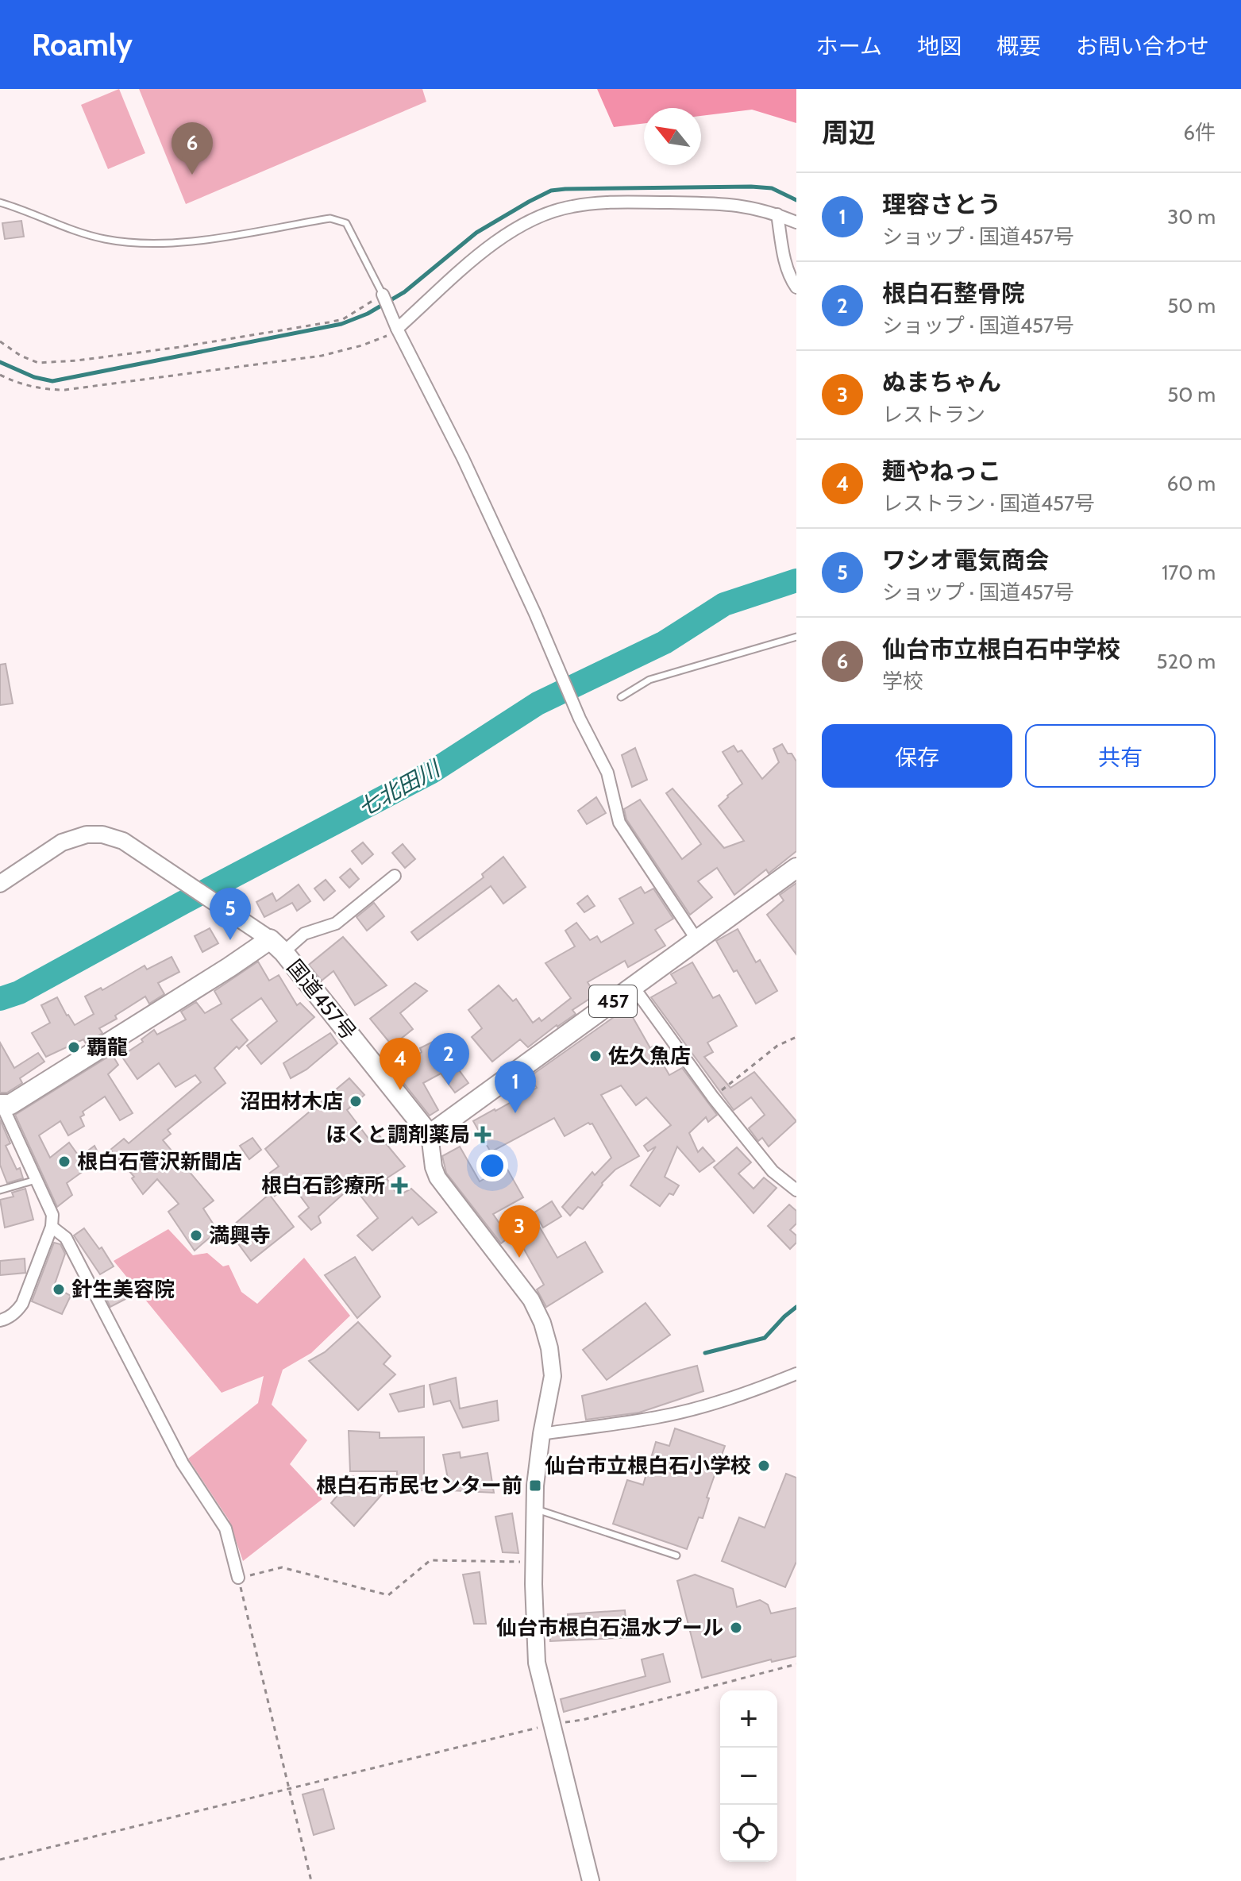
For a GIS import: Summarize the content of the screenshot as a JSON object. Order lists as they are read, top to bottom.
{
  "streets": {
    "highway": ["国道457号", "457"]
  },
  "crossings": [
    ["国道457号", "457"]
  ],
  "water": ["七北田川"],
  "places": {
    "other": [
      "覇龍",
      "佐久魚店",
      "沼田材木店",
      "根白石菅沢新聞店",
      "満興寺",
      "針生美容院",
      "仙台市立根白石小学校",
      "仙台市根白石温水プール"
    ],
    "health": ["ほくと調剤薬局", "根白石診療所"],
    "transit": ["根白石市民センター前"]
  },
  "north": "top left",
  "page": {
    "header": "Roamly",
    "nav": [
      "ホーム",
      "地図",
      "概要",
      "お問い合わせ"
    ],
    "heading": ["周辺", "6件"],
    "pins": [
      "6",
      "5",
      "2",
      "4",
      "1",
      "3"
    ],
    "list": [
      {
        "mark": "1",
        "name": "理容さとう",
        "note": "ショップ · 国道457号",
        "value": "30 m"
      },
      {
        "mark": "2",
        "name": "根白石整骨院",
        "note": "ショップ · 国道457号",
        "value": "50 m"
      },
      {
        "mark": "3",
        "name": "ぬまちゃん",
        "note": "レストラン",
        "value": "50 m"
      },
      {
        "mark": "4",
        "name": "麺やねっこ",
        "note": "レストラン · 国道457号",
        "value": "60 m"
      },
      {
        "mark": "5",
        "name": "ワシオ電気商会",
        "note": "ショップ · 国道457号",
        "value": "170 m"
      },
      {
        "mark": "6",
        "name": "仙台市立根白石中学校",
        "note": "学校",
        "value": "520 m"
      }
    ],
    "buttons": ["保存", "共有"],
    "map_buttons": ["+", "−"]
  }
}
